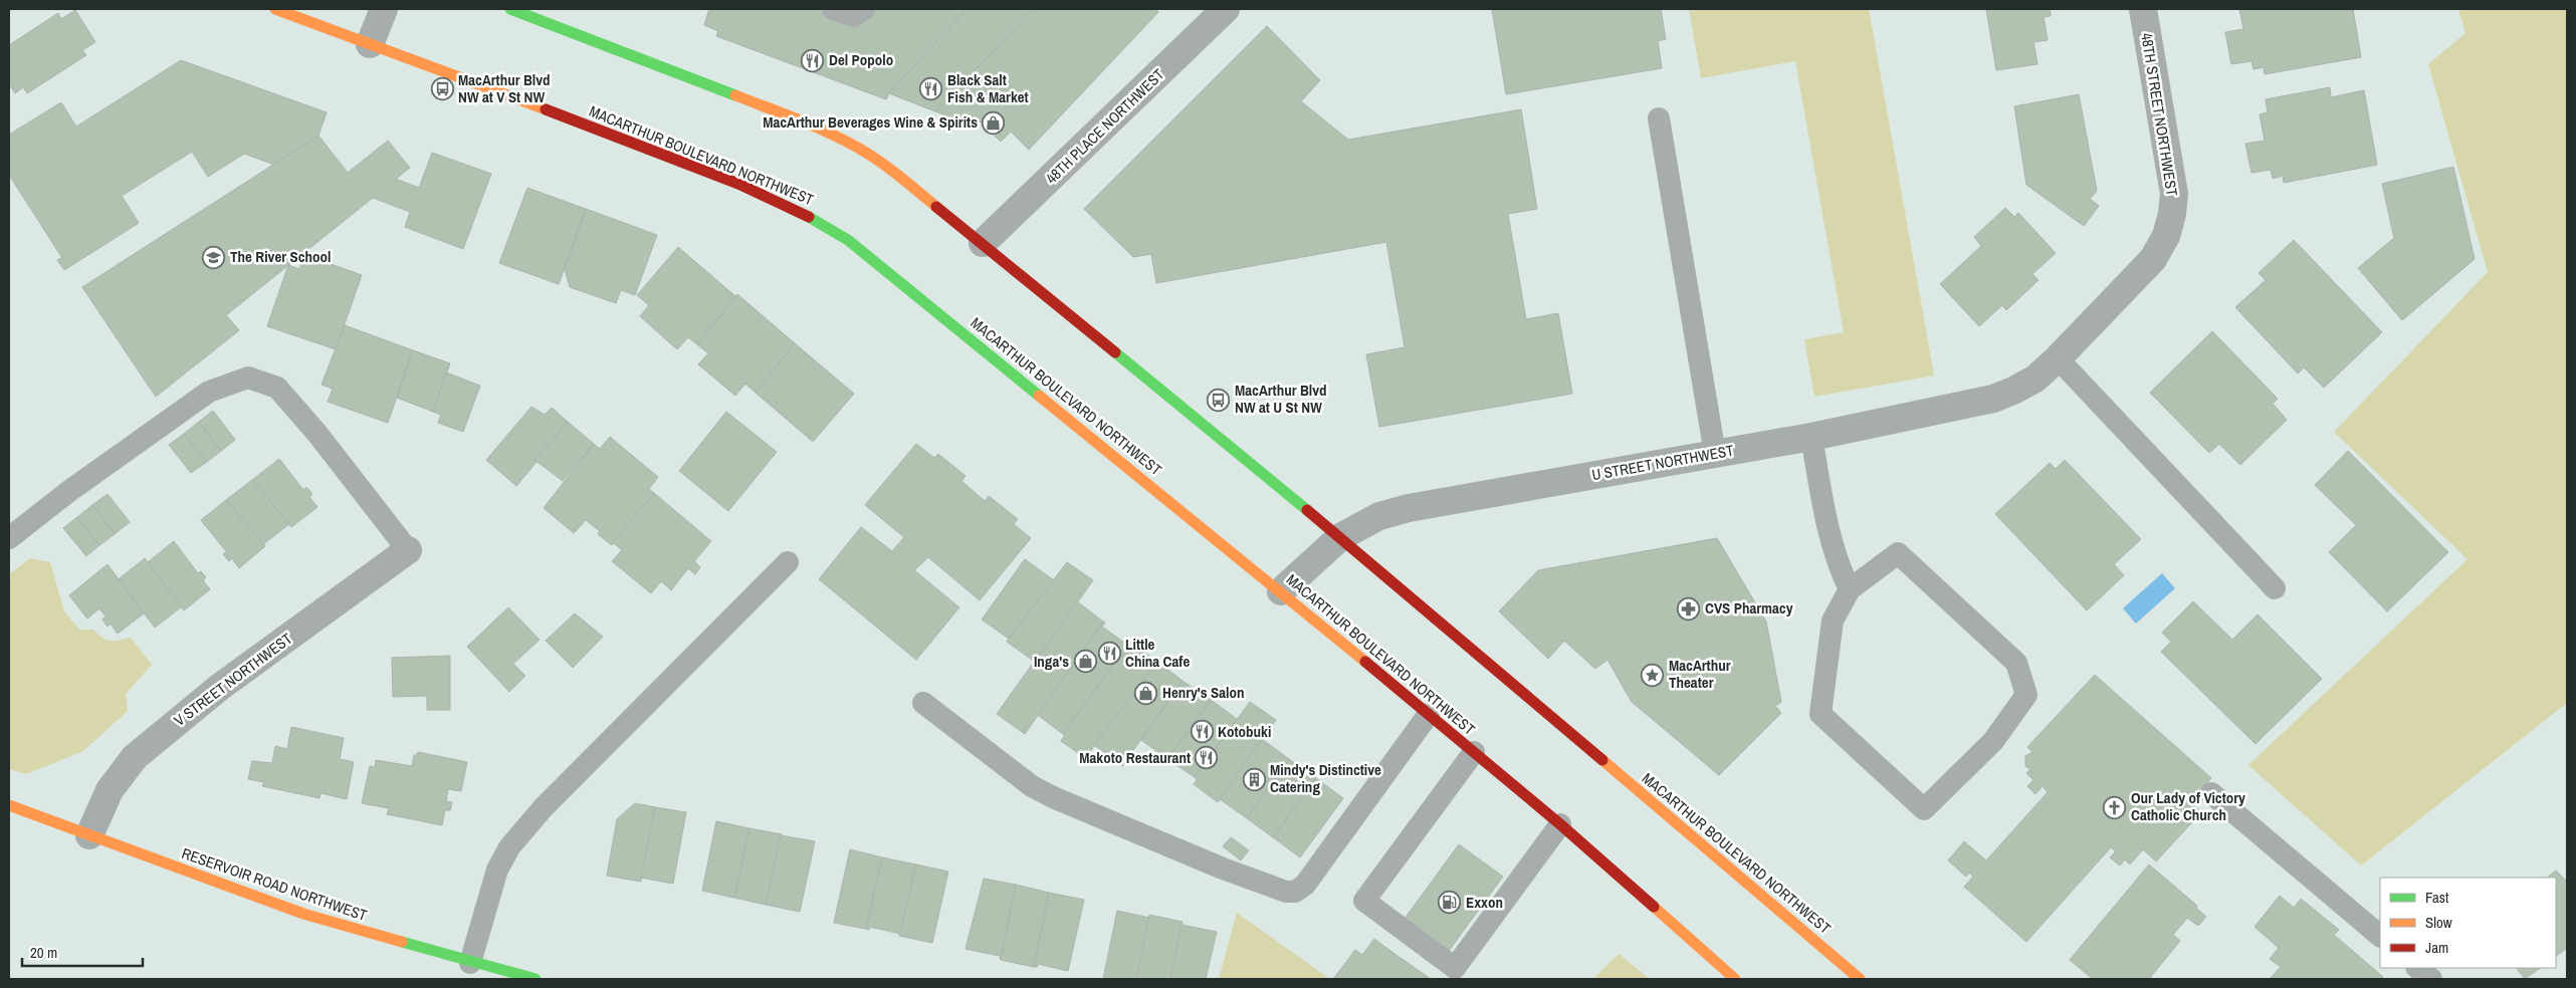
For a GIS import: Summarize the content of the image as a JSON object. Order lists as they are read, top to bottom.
{
  "streets": {
    "main road": ["MACARTHUR BOULEVARD NORTHWEST", "RESERVOIR ROAD NORTHWEST"],
    "street": [
      "48TH STREET NORTHWEST",
      "48TH PLACE NORTHWEST",
      "U STREET NORTHWEST",
      "V STREET NORTHWEST"
    ]
  },
  "crossings": [
    ["48TH STREET NORTHWEST", "U STREET NORTHWEST"],
    ["48TH PLACE NORTHWEST", "MACARTHUR BOULEVARD NORTHWEST"],
    ["MACARTHUR BOULEVARD NORTHWEST", "U STREET NORTHWEST"],
    ["V STREET NORTHWEST", "RESERVOIR ROAD NORTHWEST"]
  ],
  "places": {
    "restaurant": [
      "Del Popolo",
      "Black Salt Fish & Market",
      "Little China Cafe",
      "Kotobuki",
      "Makoto Restaurant"
    ],
    "bus stop": ["MacArthur Blvd NW at V St NW", "MacArthur Blvd NW at U St NW"],
    "shop": ["MacArthur Beverages Wine & Spirits", "Inga's", "Henry's Salon"],
    "school or university": ["The River School"],
    "pharmacy": ["CVS Pharmacy"],
    "place": ["MacArthur Theater"],
    "building": ["Mindy's Distinctive Catering"],
    "church": ["Our Lady of Victory Catholic Church"],
    "fuel station": ["Exxon"]
  },
  "legend": ["Fast", "Slow", "Jam"],
  "scale_bar": "20 m"
}
